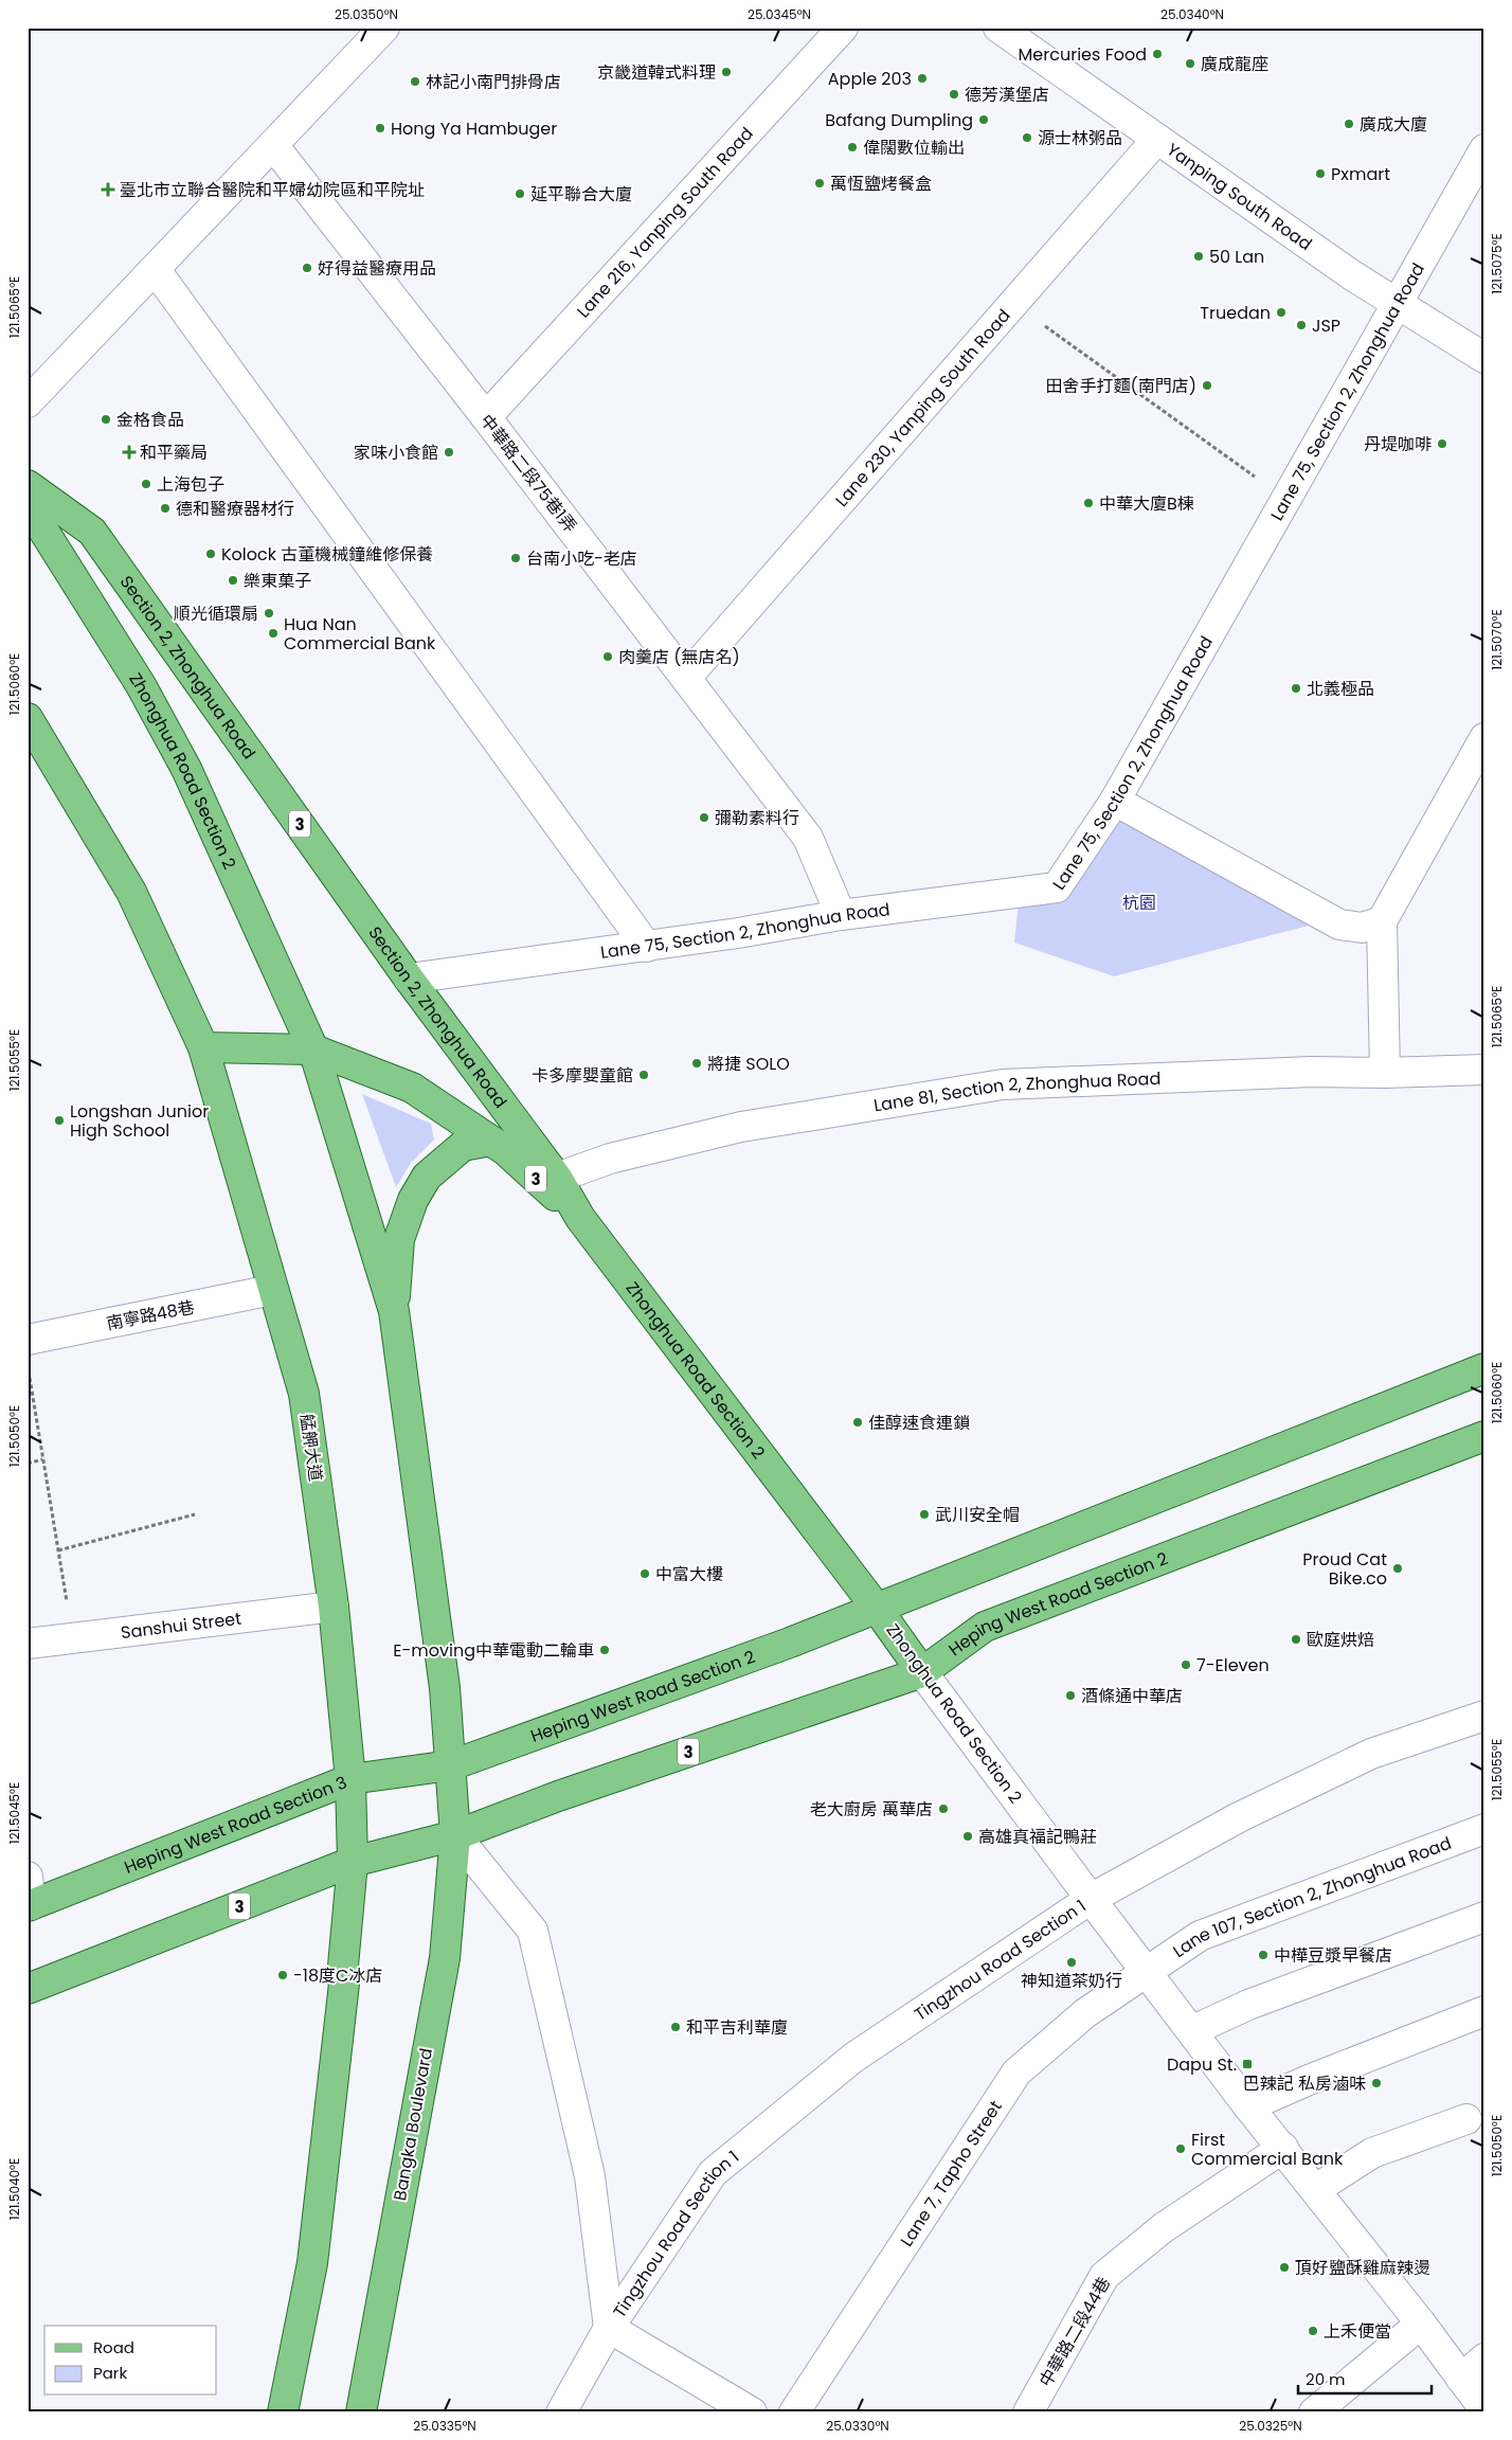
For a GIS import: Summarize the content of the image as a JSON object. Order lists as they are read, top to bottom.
{
  "streets": {
    "main road": [
      "Section 2, Zhonghua Road",
      "Zhonghua Road Section 2",
      "3",
      "艋舺大道",
      "Heping West Road Section 2",
      "Heping West Road Section 3",
      "Bangka Boulevard"
    ],
    "street": [
      "Yanping South Road",
      "Lane 216, Yanping South Road",
      "Lane 75, Section 2, Zhonghua Road",
      "Lane 230, Yanping South Road",
      "中華路二段75巷1弄",
      "Lane 81, Section 2, Zhonghua Road",
      "南寧路48巷",
      "Sanshui Street",
      "Lane 107, Section 2, Zhonghua Road",
      "Tingzhou Road Section 1",
      "Lane 7, Tapho Street",
      "中華路二段44巷"
    ]
  },
  "crossings": [
    ["Yanping South Road", "Lane 75, Section 2, Zhonghua Road"],
    ["Yanping South Road", "Lane 230, Yanping South Road"],
    ["Lane 216, Yanping South Road", "中華路二段75巷1弄"],
    ["Lane 75, Section 2, Zhonghua Road", "中華路二段75巷1弄"],
    ["Lane 75, Section 2, Zhonghua Road", "Section 2, Zhonghua Road"],
    ["Lane 230, Yanping South Road", "中華路二段75巷1弄"],
    ["Section 2, Zhonghua Road", "Zhonghua Road Section 2"],
    ["Section 2, Zhonghua Road", "3"],
    ["Section 2, Zhonghua Road", "Lane 81, Section 2, Zhonghua Road"],
    ["Zhonghua Road Section 2", "3"],
    ["Zhonghua Road Section 2", "Heping West Road Section 2"],
    ["Zhonghua Road Section 2", "Lane 107, Section 2, Zhonghua Road"],
    ["Zhonghua Road Section 2", "Tingzhou Road Section 1"],
    ["Zhonghua Road Section 2", "Lane 7, Tapho Street"],
    ["Zhonghua Road Section 2", "中華路二段44巷"],
    ["3", "艋舺大道"],
    ["3", "Heping West Road Section 2"],
    ["3", "Bangka Boulevard"],
    ["南寧路48巷", "艋舺大道"],
    ["艋舺大道", "Sanshui Street"],
    ["艋舺大道", "Heping West Road Section 3"],
    ["Heping West Road Section 2", "Heping West Road Section 3"],
    ["Heping West Road Section 2", "Bangka Boulevard"],
    ["Lane 107, Section 2, Zhonghua Road", "Lane 7, Tapho Street"]
  ],
  "parks": ["杭園"],
  "places": {
    "other": [
      "Mercuries Food",
      "廣成龍座",
      "京畿道韓式料理",
      "Apple 203",
      "林記小南門排骨店",
      "德芳漢堡店",
      "Bafang Dumpling",
      "廣成大廈",
      "Hong Ya Hambuger",
      "源士林粥品",
      "偉闊數位輸出",
      "Pxmart",
      "萬恆鹽烤餐盒",
      "延平聯合大廈",
      "50 Lan",
      "好得益醫療用品",
      "Truedan",
      "JSP",
      "田舍手打麵(南門店)",
      "金格食品",
      "丹堤咖啡",
      "家味小食館",
      "上海包子",
      "中華大廈B棟",
      "德和醫療器材行",
      "Kolock 古董機械鐘維修保養",
      "台南小吃-老店",
      "樂東菓子",
      "順光循環扇",
      "Hua Nan Commercial Bank",
      "肉羹店 (無店名)",
      "北義極品",
      "彌勒素料行",
      "將捷 SOLO",
      "卡多摩嬰童館",
      "Longshan Junior High School",
      "佳醇速食連鎖",
      "武川安全帽",
      "Proud Cat Bike.co",
      "中富大樓",
      "歐庭烘焙",
      "E-moving中華電動二輪車",
      "7-Eleven",
      "酒條通中華店",
      "老大廚房 萬華店",
      "高雄真福記鴨莊",
      "中樺豆漿早餐店",
      "神知道茶奶行",
      "-18度C冰店",
      "和平吉利華廈",
      "巴辣記 私房滷味",
      "First Commercial Bank",
      "頂好鹽酥雞麻辣燙",
      "上禾便當"
    ],
    "health": ["臺北市立聯合醫院和平婦幼院區和平院址", "和平藥局"],
    "transit": ["Dapu St."]
  },
  "legend": ["Road", "Park"],
  "scale_bar": "20 m",
  "coordinates": [
    "25.0350°N",
    "25.0345°N",
    "25.0340°N",
    "121.5075°E",
    "121.5065°E",
    "121.5070°E",
    "121.5060°E",
    "121.5055°E",
    "121.5050°E",
    "121.5045°E",
    "121.5040°E",
    "25.0335°N",
    "25.0330°N",
    "25.0325°N"
  ]
}
